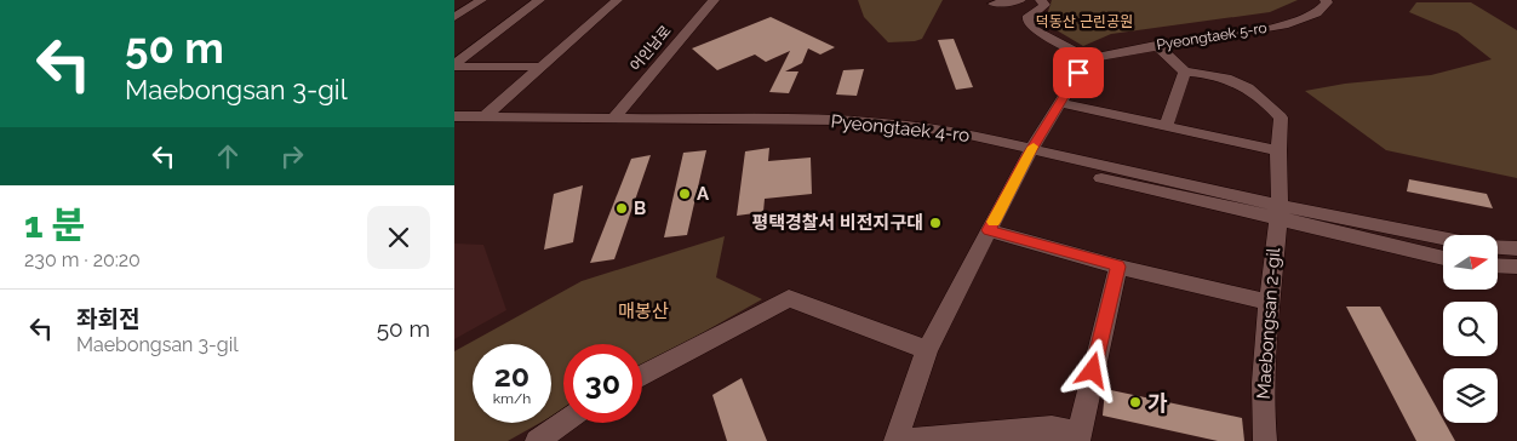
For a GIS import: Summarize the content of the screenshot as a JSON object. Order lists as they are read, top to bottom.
{
  "streets": {
    "street": [
      "Pyeongtaek 5-ro",
      "어인남로",
      "Pyeongtaek 4-ro",
      "Maebongsan 2-gil"
    ]
  },
  "crossings": [
    ["어인남로", "Pyeongtaek 4-ro"],
    ["Pyeongtaek 4-ro", "Maebongsan 2-gil"]
  ],
  "parks": ["덕동산 근린공원", "매봉산"],
  "places": [
    "A",
    "B",
    "평택경찰서 비전지구대",
    "가"
  ],
  "north": "right",
  "page": {
    "turn": ["50 m", "Maebongsan 3-gil"],
    "heading": ["1 분", "230 m · 20:20"],
    "list": [
      {
        "name": "좌회전",
        "note": "Maebongsan 3-gil",
        "value": "50 m"
      }
    ],
    "speed": "20 km/h",
    "limit": "30"
  }
}
